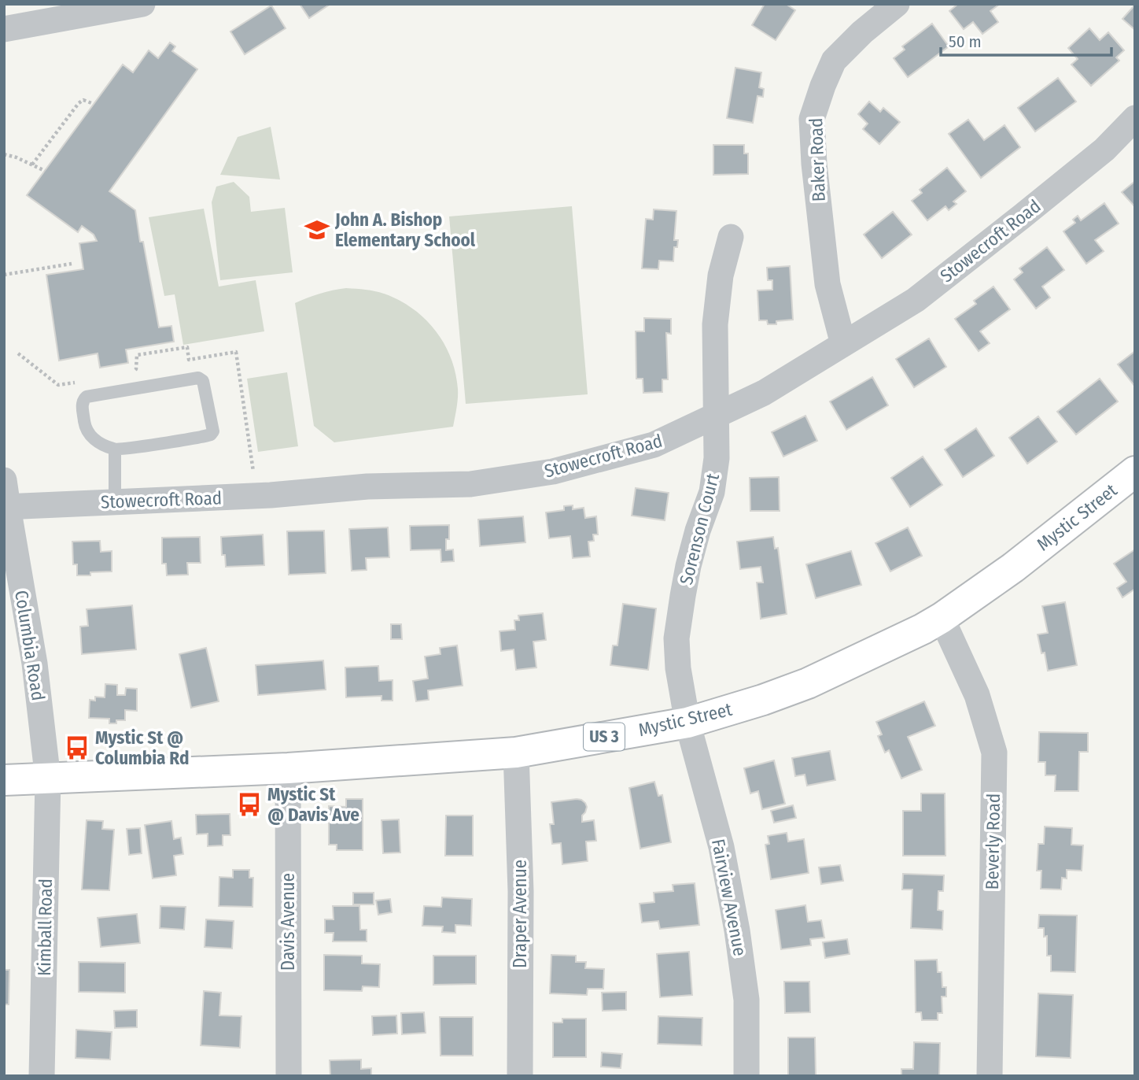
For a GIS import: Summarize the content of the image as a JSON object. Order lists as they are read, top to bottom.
{
  "streets": {
    "highway": ["Mystic Street", "US 3"],
    "street": [
      "Baker Road",
      "Stowecroft Road",
      "Sorenson Court",
      "Columbia Road",
      "Beverly Road",
      "Fairview Avenue",
      "Draper Avenue",
      "Davis Avenue",
      "Kimball Road"
    ]
  },
  "crossings": [
    ["Baker Road", "Stowecroft Road"],
    ["Stowecroft Road", "Sorenson Court"],
    ["Stowecroft Road", "Columbia Road"],
    ["Mystic Street", "Sorenson Court"],
    ["Mystic Street", "Columbia Road"],
    ["Mystic Street", "Beverly Road"],
    ["Mystic Street", "Fairview Avenue"],
    ["Mystic Street", "Draper Avenue"],
    ["Mystic Street", "Davis Avenue"],
    ["Mystic Street", "Kimball Road"],
    ["Sorenson Court", "Fairview Avenue"],
    ["Columbia Road", "Kimball Road"]
  ],
  "places": {
    "school or university": ["John A. Bishop Elementary School"],
    "bus stop": ["Mystic St @ Columbia Rd", "Mystic St @ Davis Ave"]
  },
  "scale_bar": "50 m"
}
